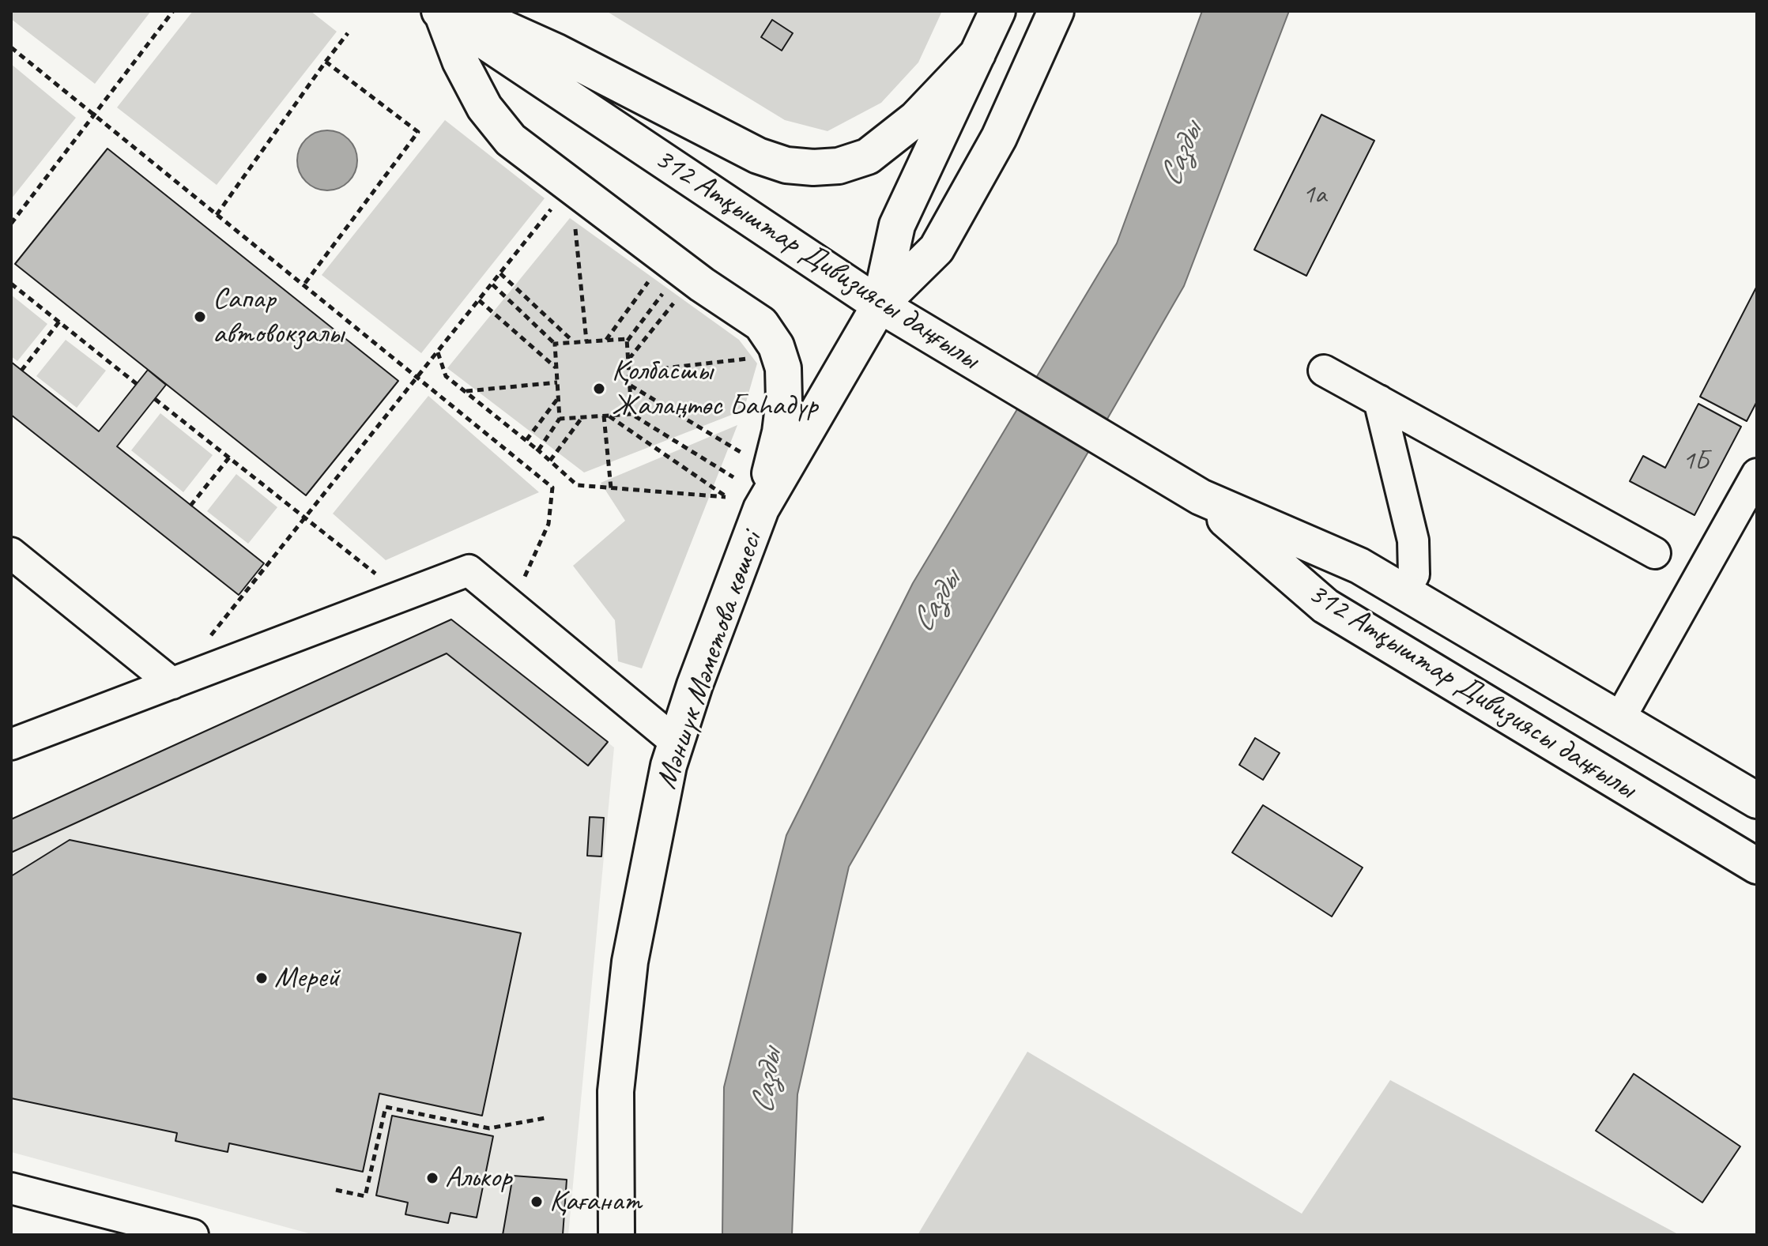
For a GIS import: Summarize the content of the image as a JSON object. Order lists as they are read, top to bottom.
{
  "streets": {
    "main road": ["312 Атқыштар Дивизиясы даңғылы", "Мәншүк Мәметова көшесі"]
  },
  "crossings": [
    ["312 Атқыштар Дивизиясы даңғылы", "Мәншүк Мәметова көшесі"]
  ],
  "water": ["Сазды"],
  "places": [
    "Сапар автовокзалы",
    "Қолбасшы Жалаңтөс Баһадүр",
    "Мерей",
    "Алькор",
    "Қағанат"
  ],
  "house_numbers": ["1а", "1Б"]
}
